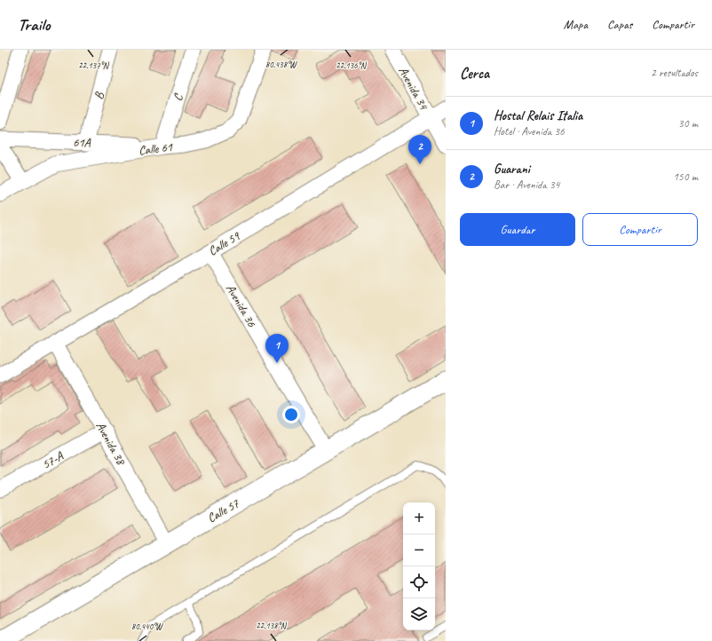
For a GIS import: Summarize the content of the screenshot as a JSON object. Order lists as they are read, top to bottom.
{
  "streets": {
    "street": [
      "Avenida 34",
      "B",
      "C",
      "61A",
      "Calle 61",
      "Calle 59",
      "Avenida 36",
      "Avenida 38",
      "57-A",
      "Calle 57"
    ]
  },
  "crossings": [
    ["Avenida 34", "Calle 59"],
    ["B", "61A"],
    ["C", "61A"],
    ["C", "Calle 61"],
    ["61A", "Calle 61"],
    ["Calle 59", "Avenida 36"],
    ["Calle 59", "Avenida 38"],
    ["Avenida 36", "Calle 57"],
    ["Avenida 38", "57-A"],
    ["Avenida 38", "Calle 57"]
  ],
  "page": {
    "header": "Trailo",
    "nav": ["Mapa", "Capas", "Compartir"],
    "heading": ["Cerca", "2 resultados"],
    "list": [
      {
        "mark": "1",
        "name": "Hostal Relais Italia",
        "note": "Hotel · Avenida 36",
        "value": "30 m"
      },
      {
        "mark": "2",
        "name": "Guarani",
        "note": "Bar · Avenida 34",
        "value": "150 m"
      }
    ],
    "pins": ["2", "1"],
    "buttons": ["Guardar", "Compartir"],
    "map_buttons": ["+", "−"]
  },
  "coordinates": [
    "80.438°W",
    "22.137°N",
    "22.136°N",
    "22.138°N",
    "80.440°W"
  ]
}
